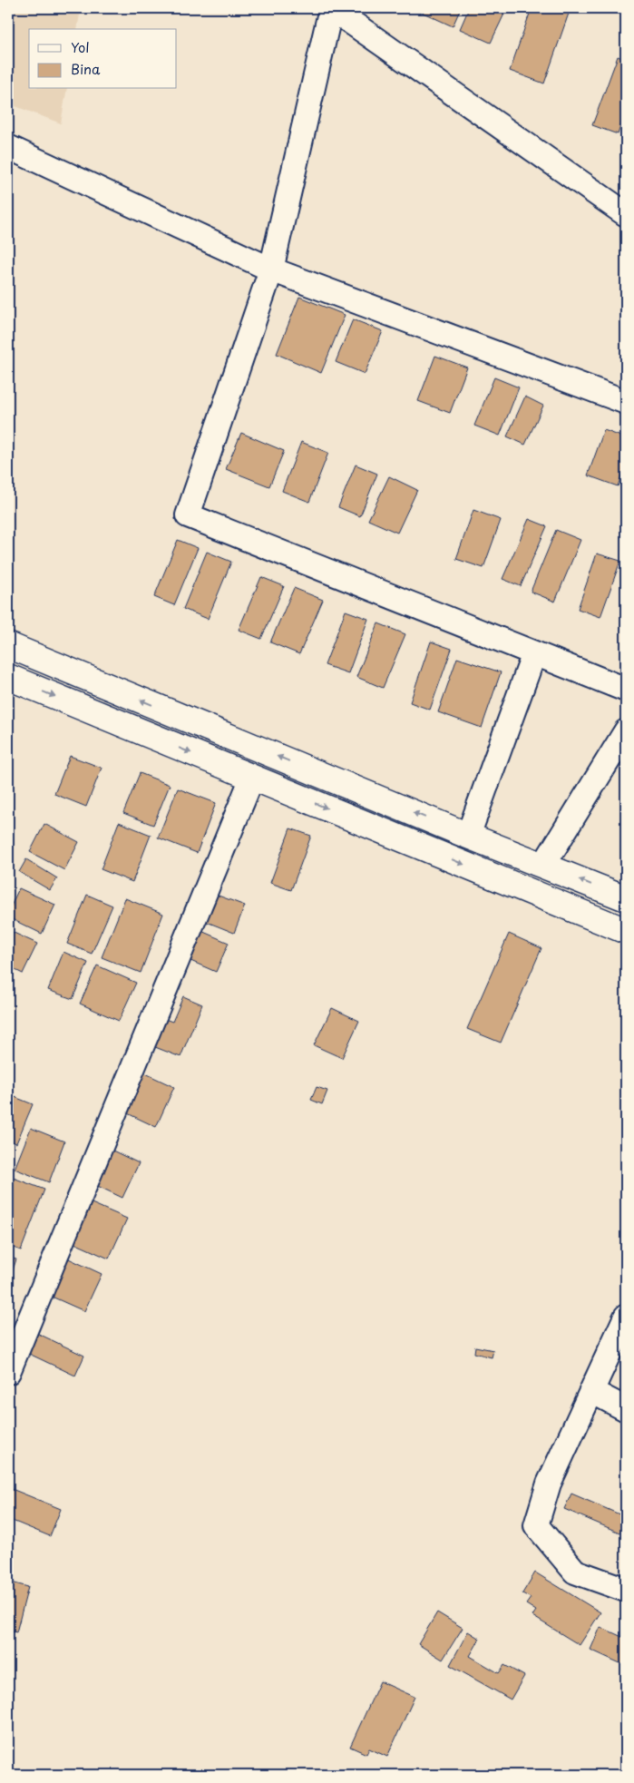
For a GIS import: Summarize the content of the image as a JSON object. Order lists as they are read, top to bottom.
{
  "legend": ["Yol", "Bina"]
}
